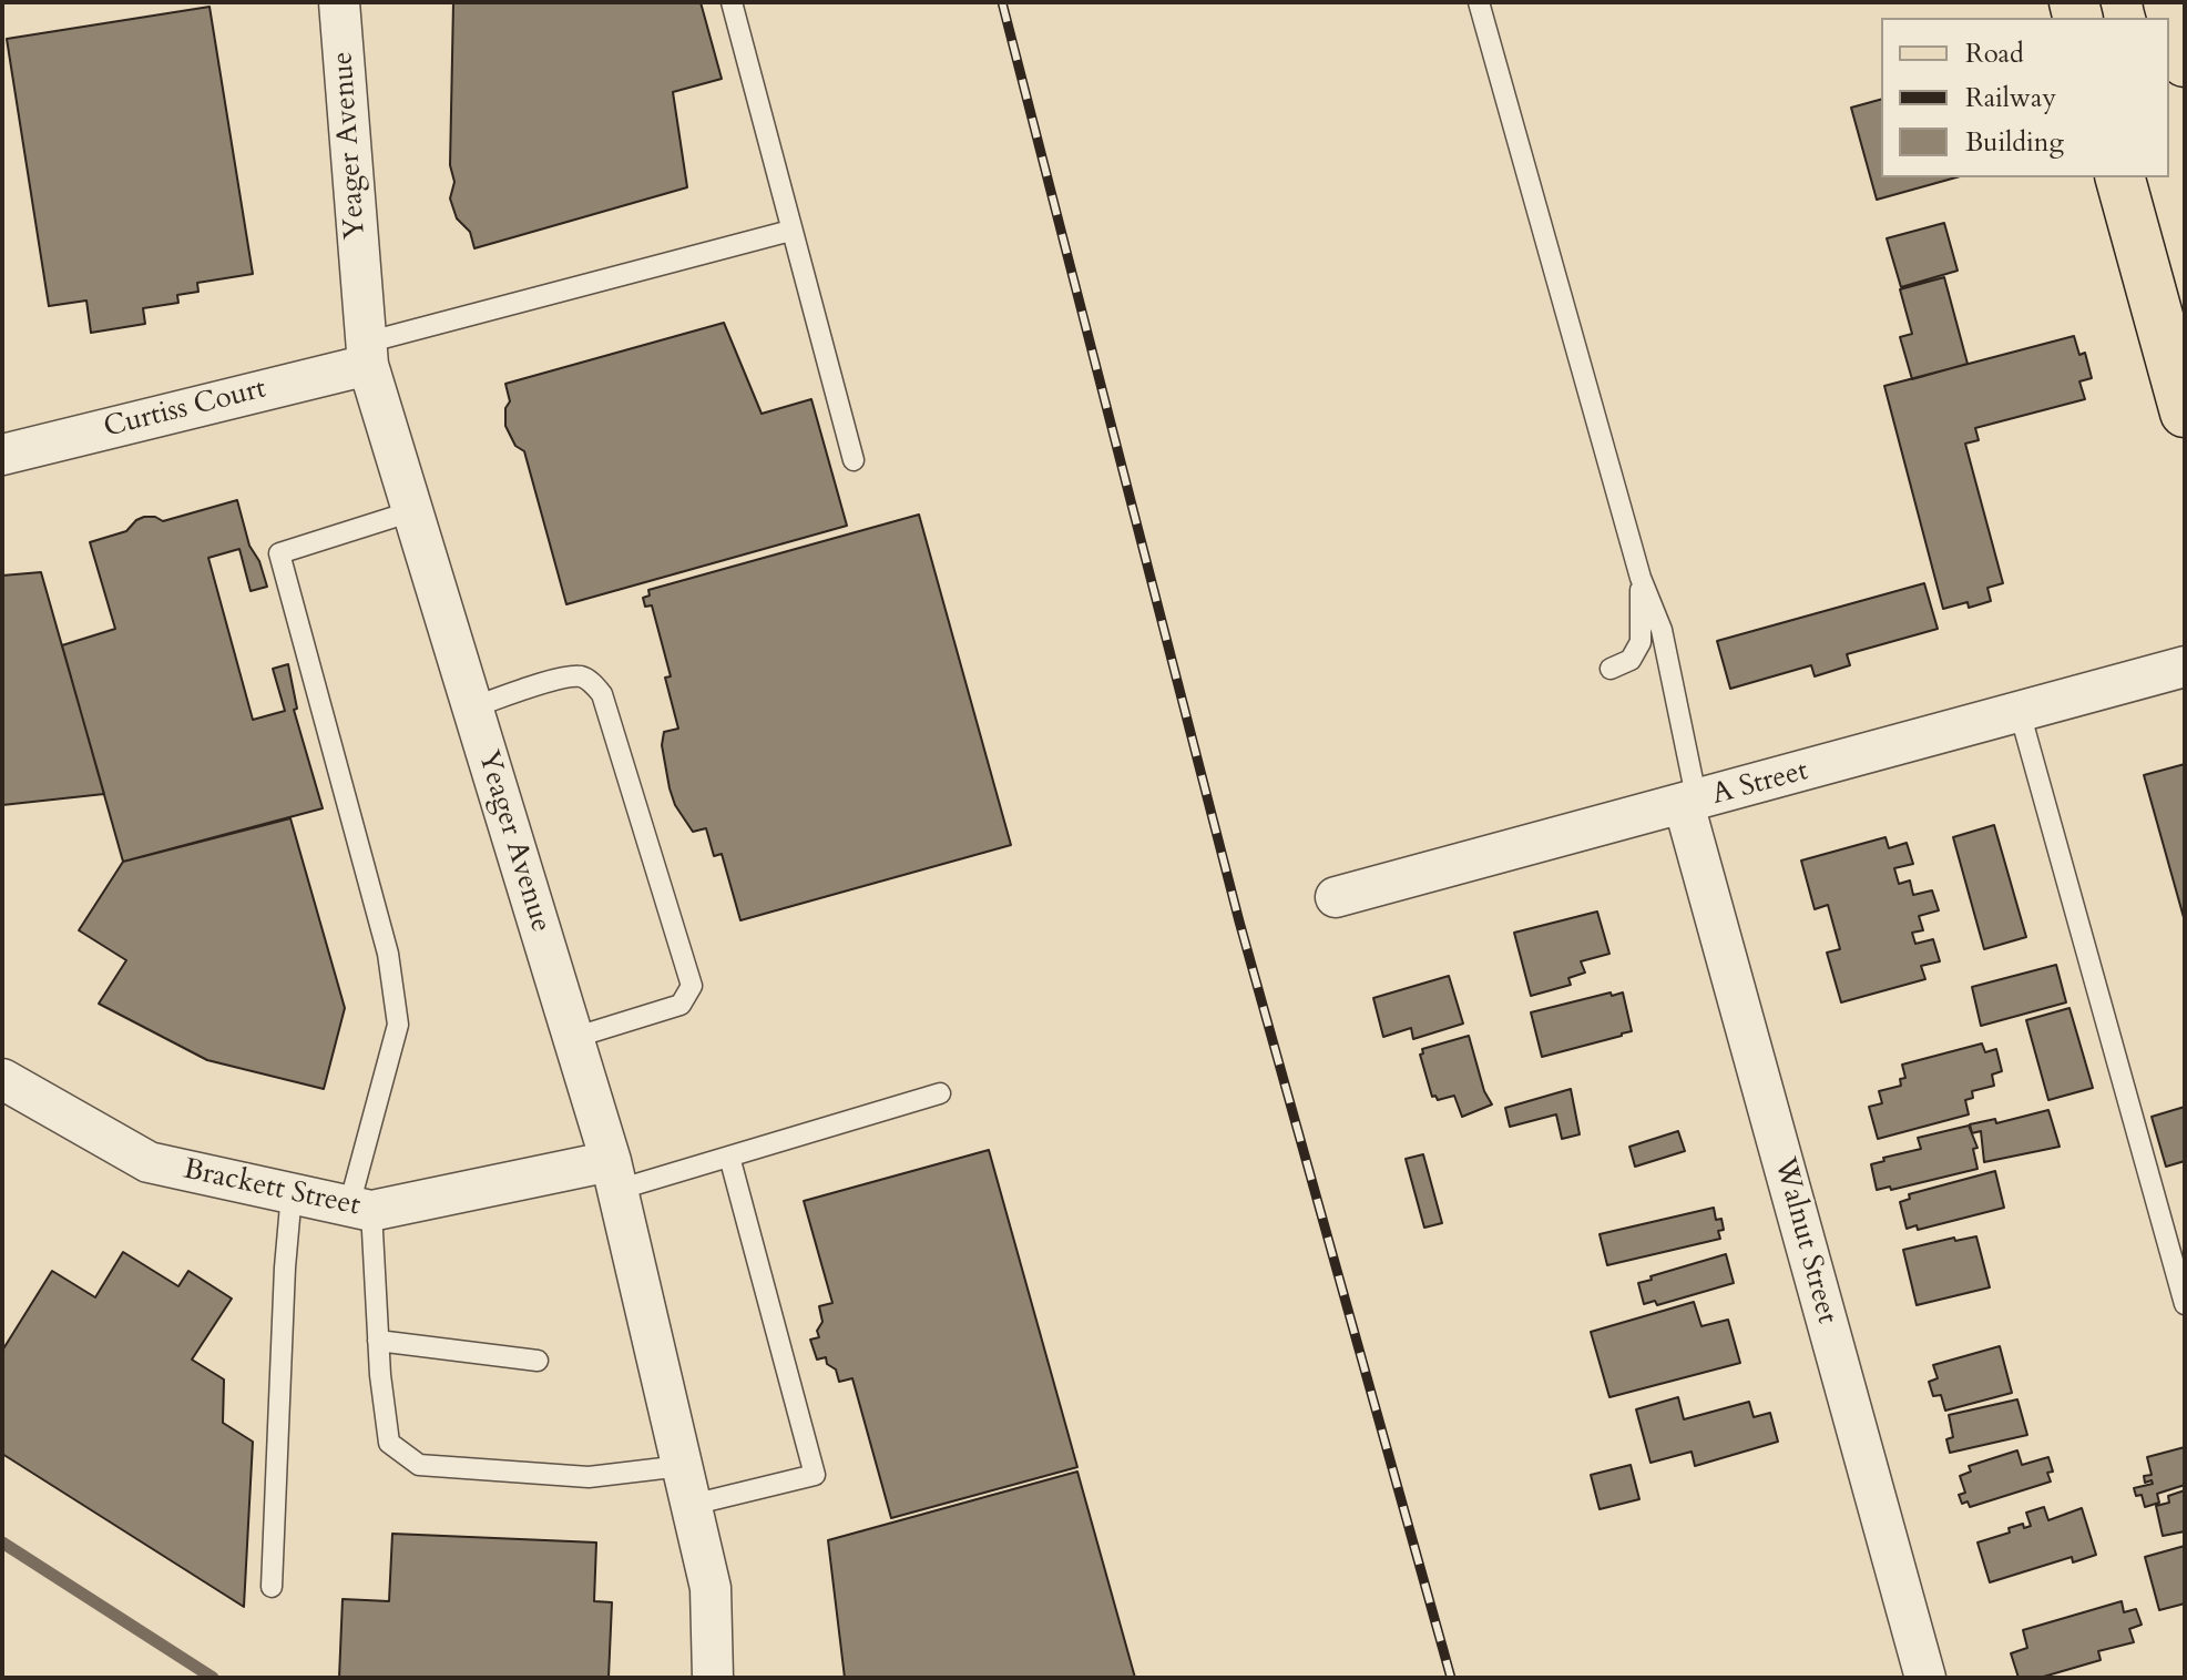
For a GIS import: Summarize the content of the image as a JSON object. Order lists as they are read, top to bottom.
{
  "streets": {
    "street": [
      "Yeager Avenue",
      "Curtiss Court",
      "A Street",
      "Brackett Street",
      "Walnut Street"
    ]
  },
  "crossings": [
    ["Yeager Avenue", "Curtiss Court"],
    ["Yeager Avenue", "Brackett Street"],
    ["A Street", "Walnut Street"]
  ],
  "legend": ["Road", "Railway", "Building"]
}
